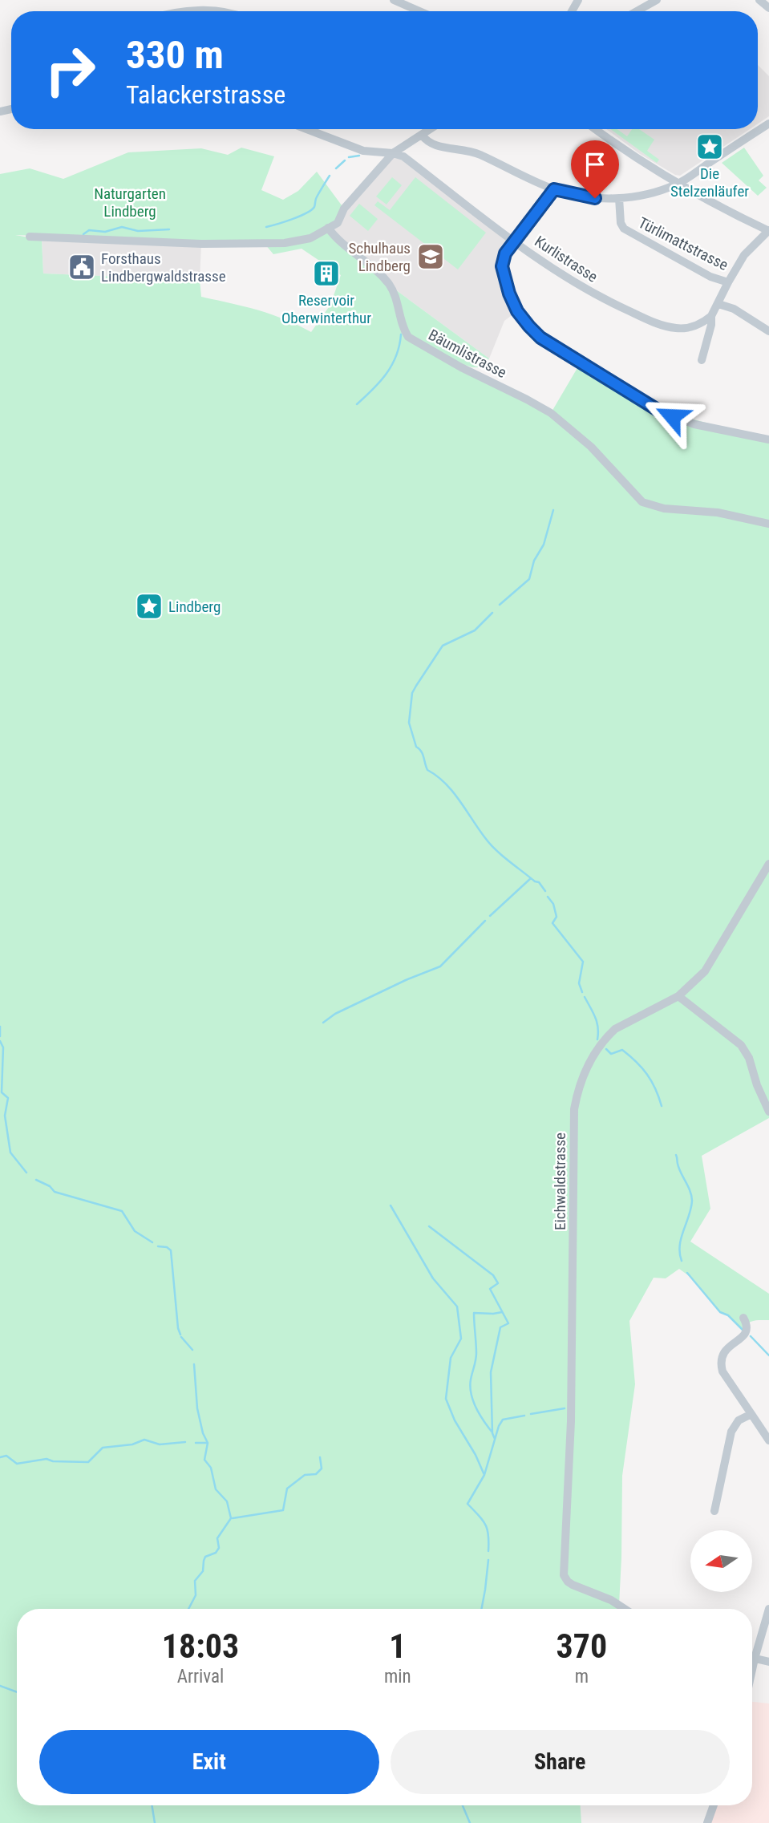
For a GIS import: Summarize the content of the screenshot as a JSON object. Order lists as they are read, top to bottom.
{
  "streets": {
    "street": [
      "Türlimattstrasse",
      "Kurlistrasse",
      "Bäumlistrasse",
      "Eichwaldstrasse"
    ]
  },
  "parks": ["Naturgarten Lindberg"],
  "places": {
    "place": ["Die Stelzenläufer", "Lindberg"],
    "school or university": ["Schulhaus Lindberg"],
    "public building": ["Forsthaus Lindbergwaldstrasse"],
    "building": ["Reservoir Oberwinterthur"]
  },
  "north": "left",
  "page": {
    "turn": ["330 m", "Talackerstrasse"],
    "eta": [
      "18:03",
      "Arrival",
      "1",
      "min",
      "370",
      "m"
    ],
    "buttons": ["Exit", "Share"]
  }
}
